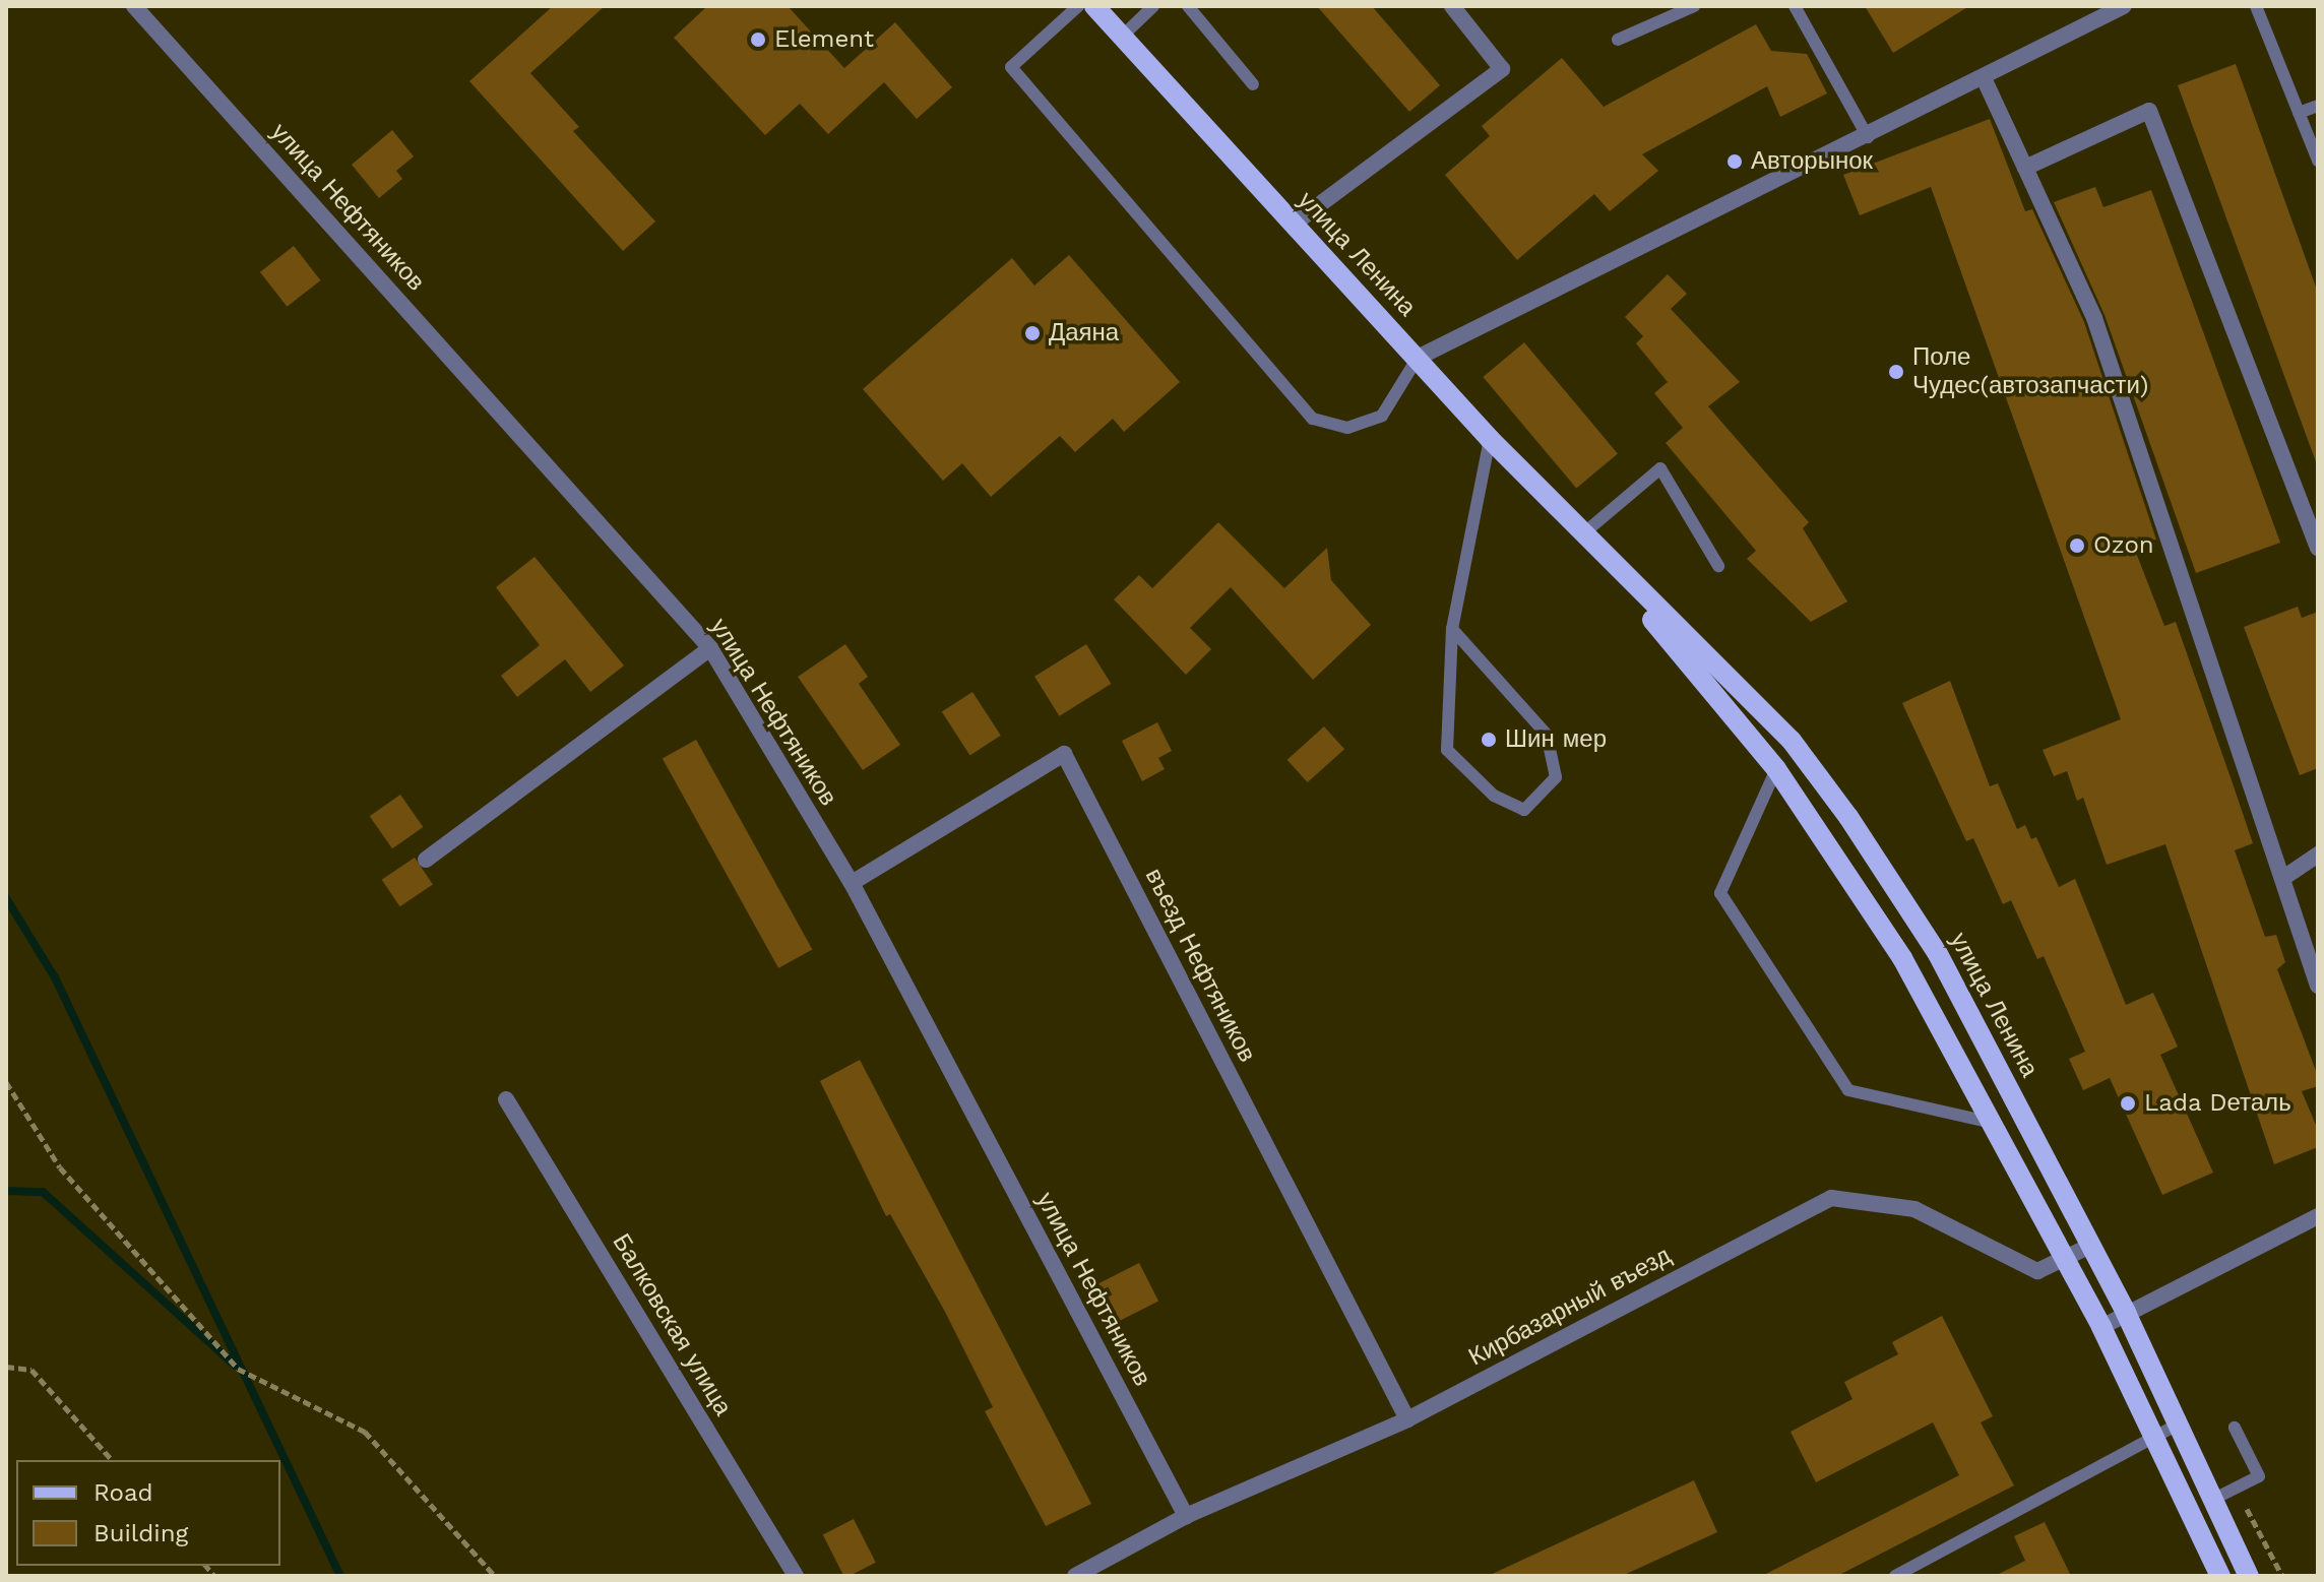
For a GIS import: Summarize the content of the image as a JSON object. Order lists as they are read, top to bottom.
{
  "streets": {
    "main road": ["улица Ленина"],
    "street": [
      "улица Нефтяников",
      "въезд Нефтяников",
      "Кирбазарный въезд",
      "Балковская улица"
    ]
  },
  "crossings": [
    ["улица Нефтяников", "въезд Нефтяников"],
    ["улица Нефтяников", "Кирбазарный въезд"],
    ["улица Ленина", "Кирбазарный въезд"],
    ["въезд Нефтяников", "Кирбазарный въезд"]
  ],
  "places": [
    "Element",
    "Авторынок",
    "Даяна",
    "Поле Чудес(автозапчасти)",
    "Ozon",
    "Шин мер",
    "Lada Dеталь"
  ],
  "legend": ["Road", "Building"]
}
